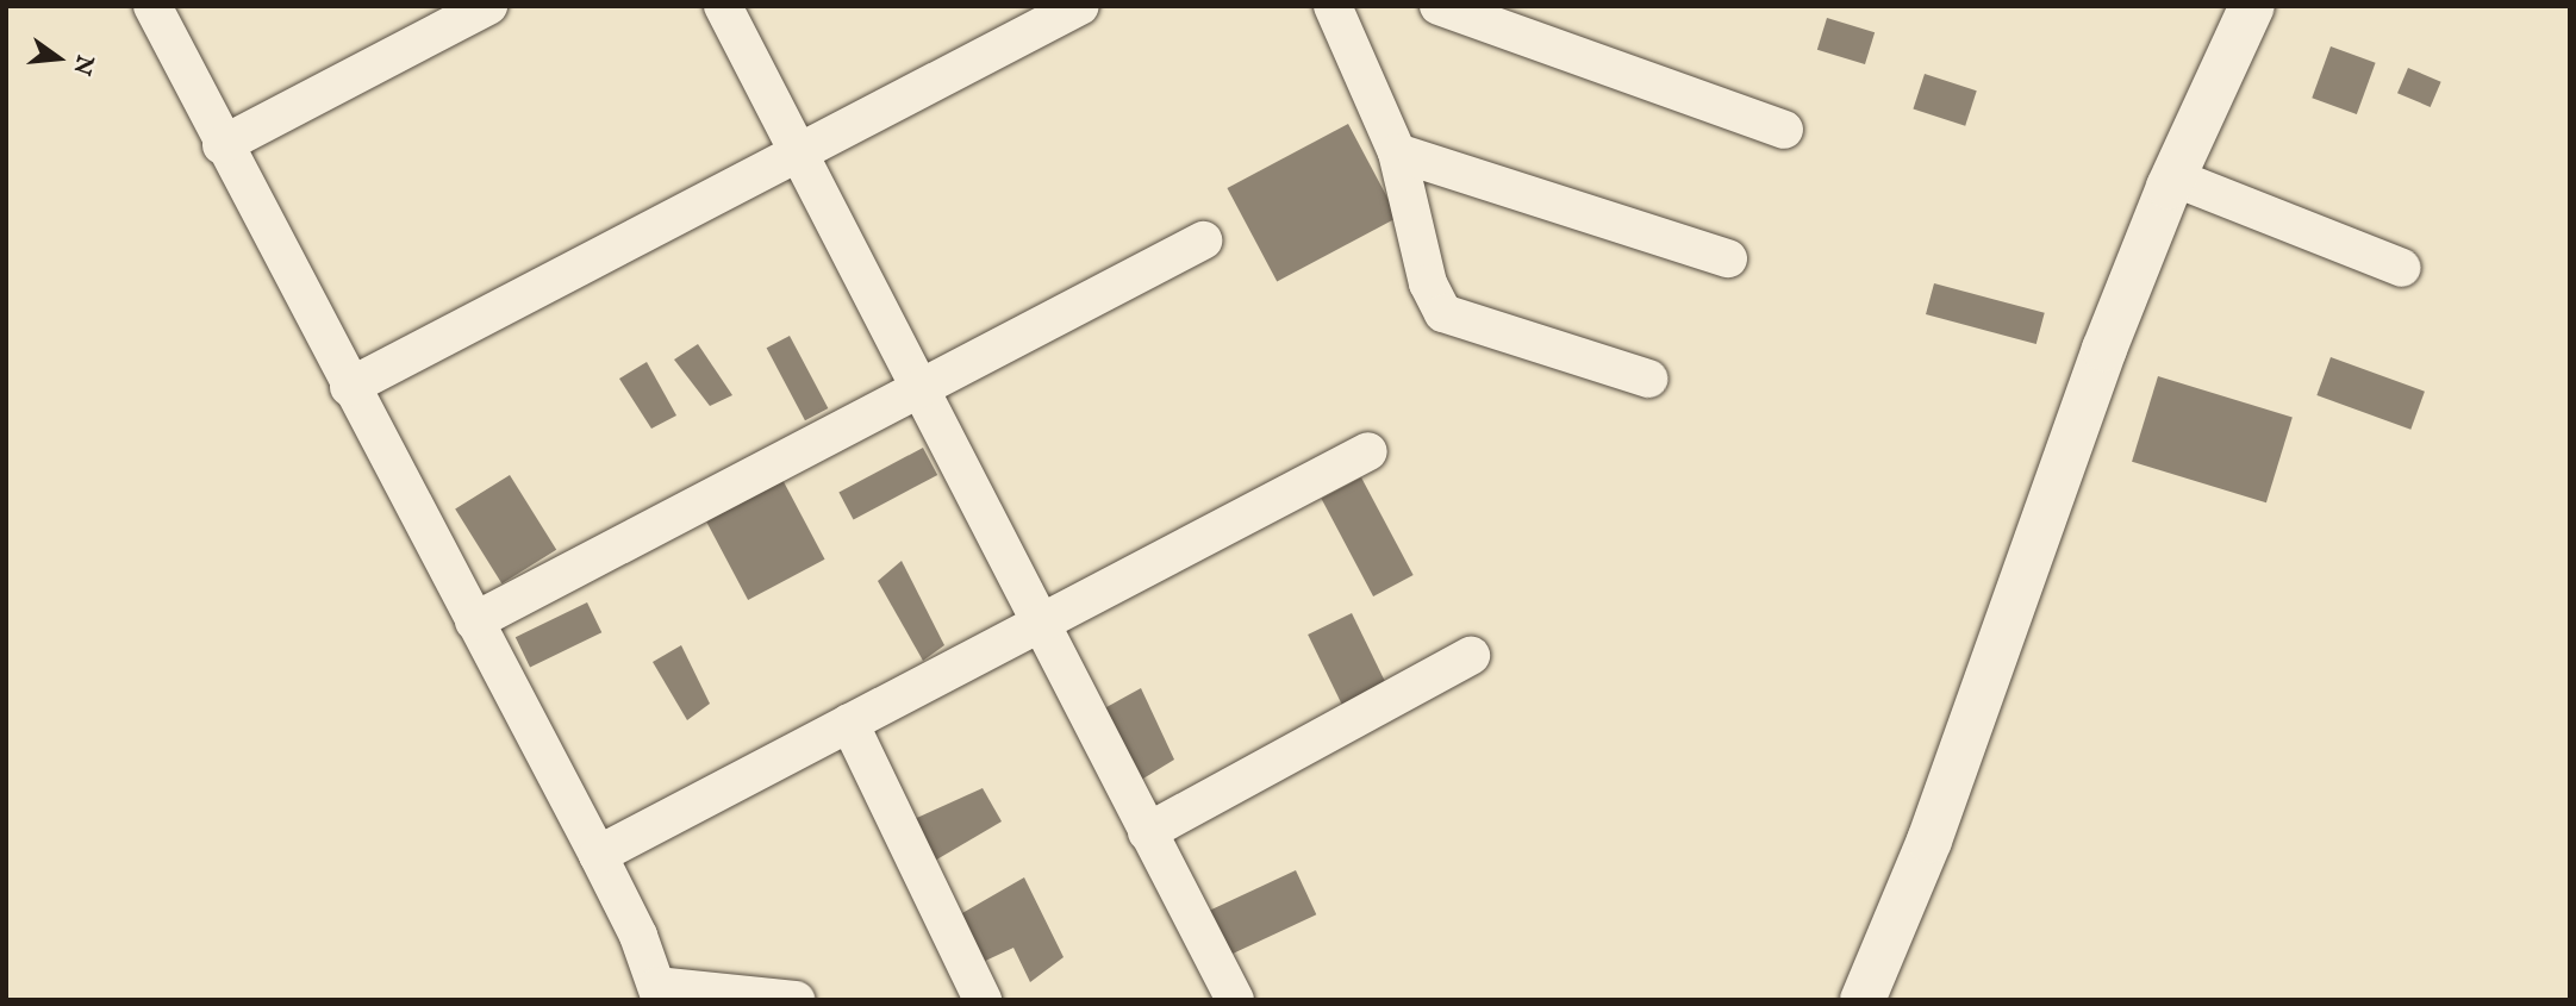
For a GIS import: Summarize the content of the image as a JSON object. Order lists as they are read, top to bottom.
{
  "north": "right"
}
